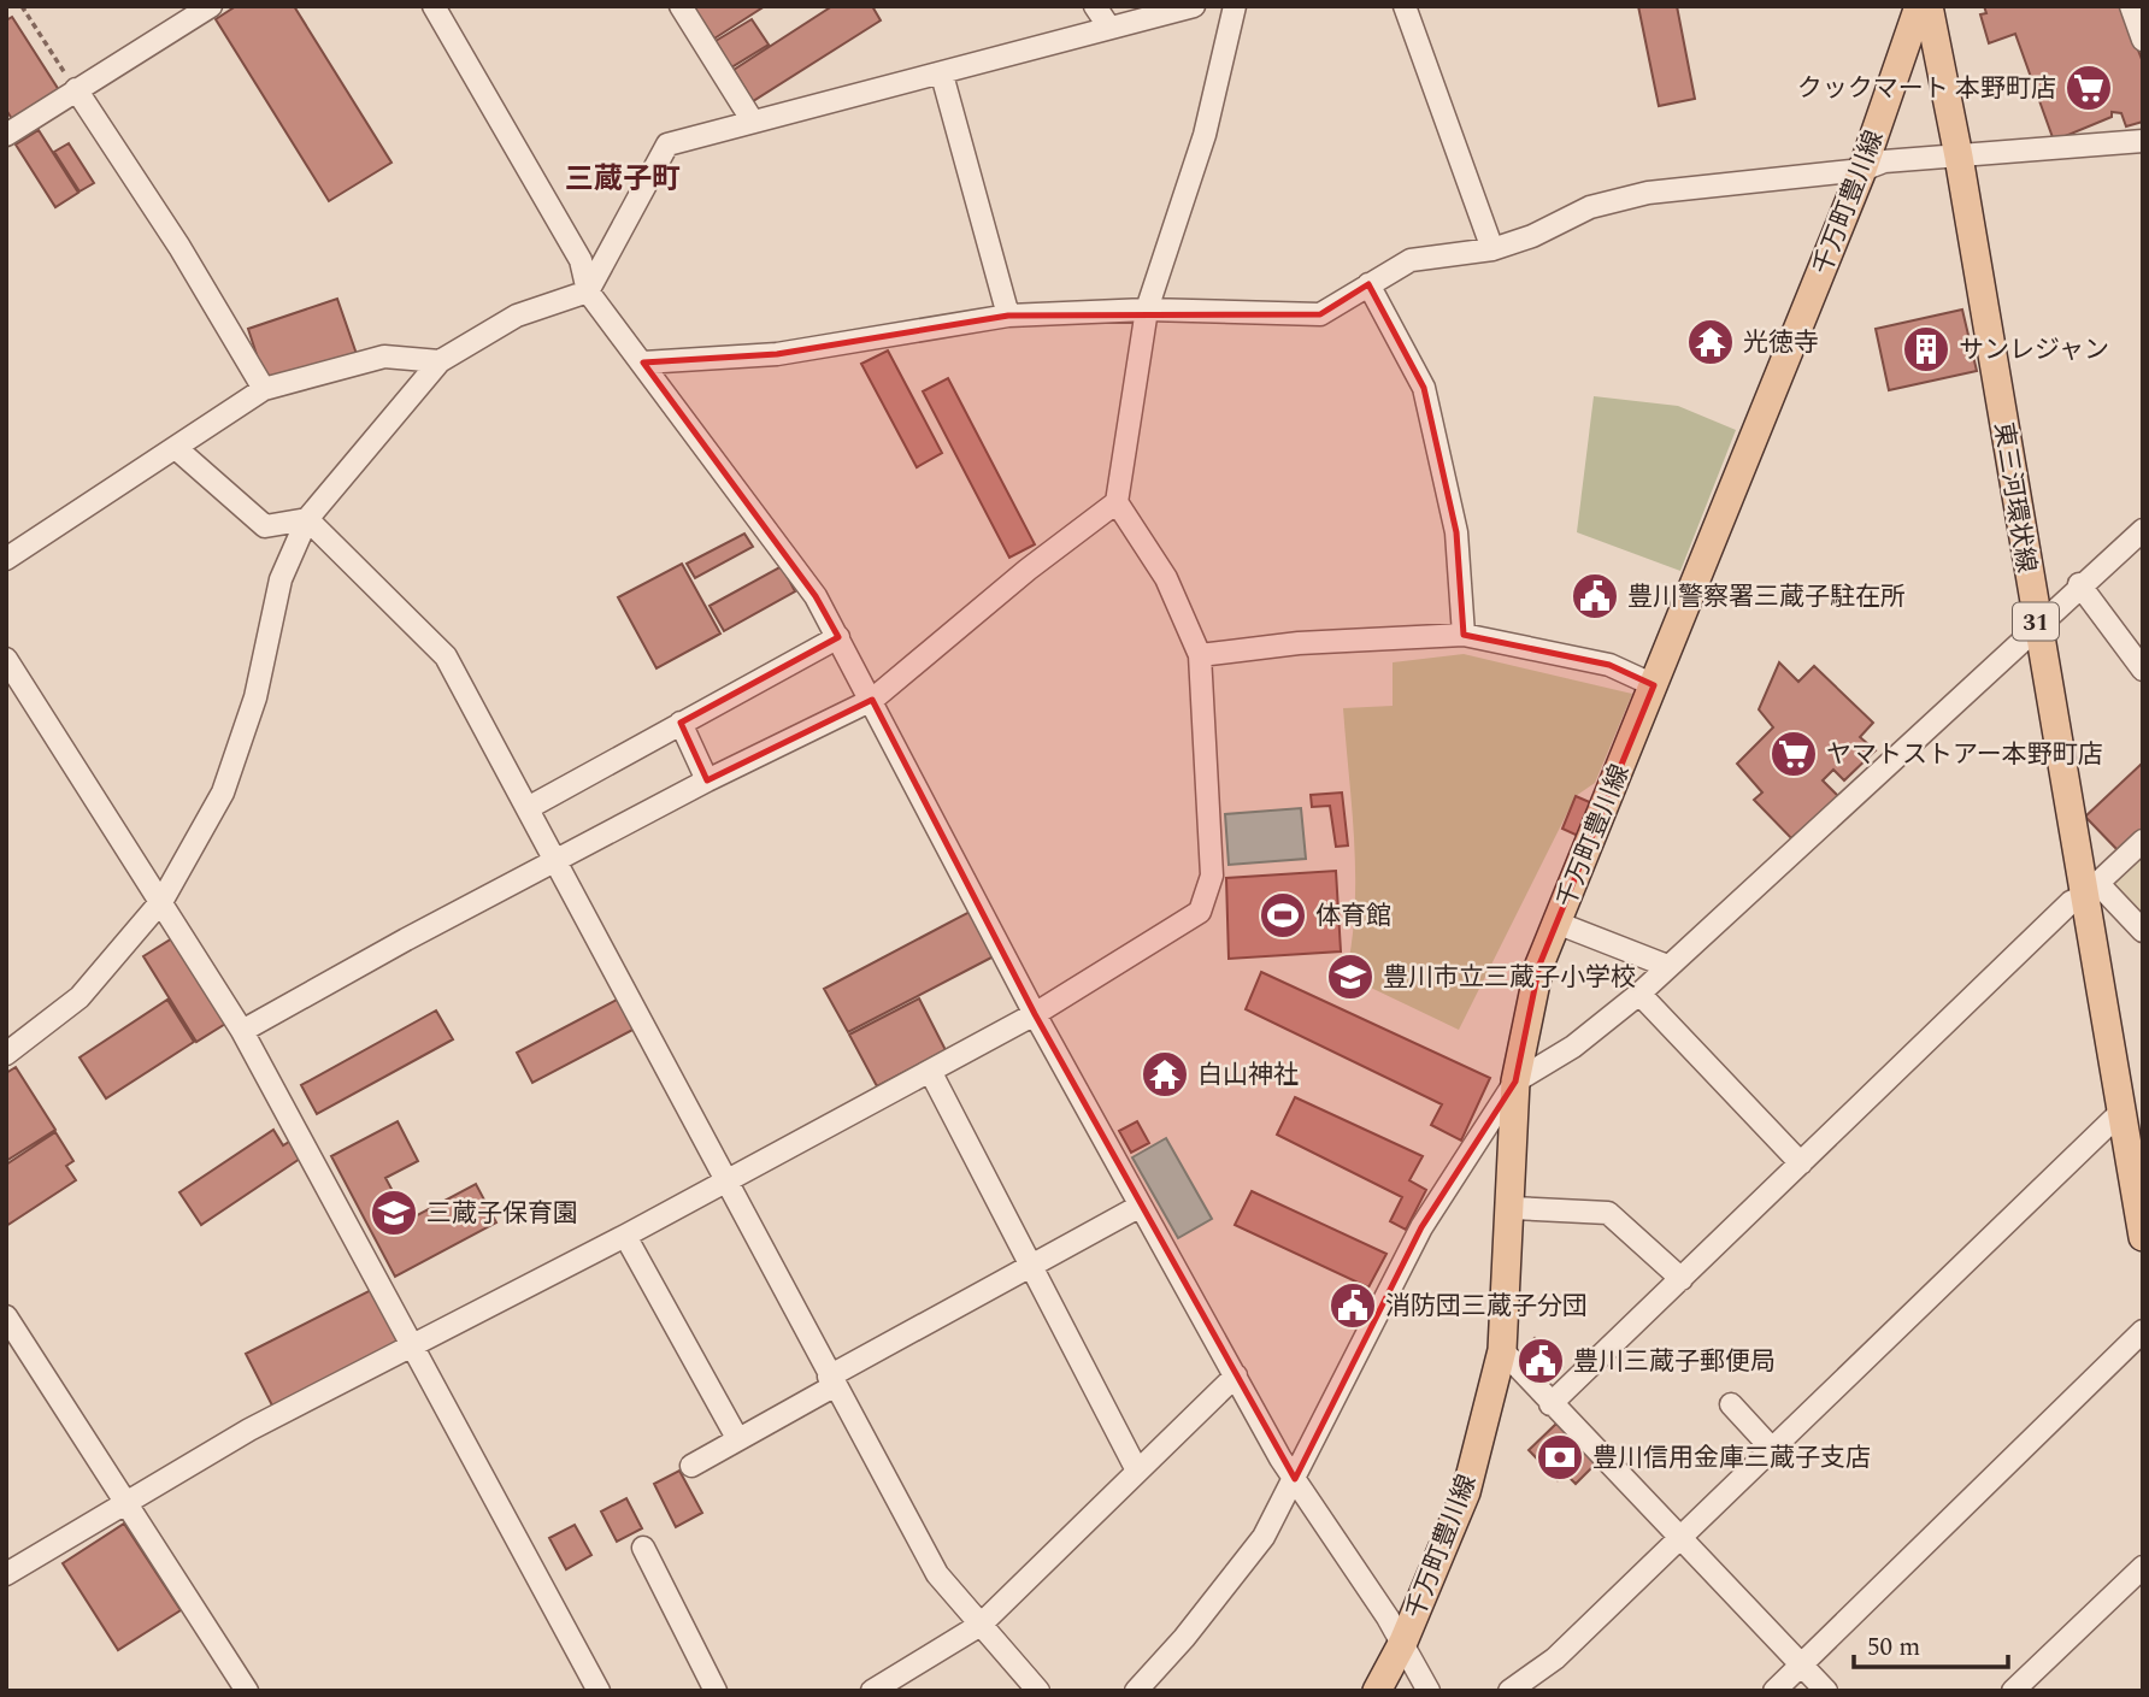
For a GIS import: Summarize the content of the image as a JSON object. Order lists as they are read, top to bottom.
{
  "streets": {
    "main road": ["千万町豊川線", "東三河環状線", "31"]
  },
  "districts": ["三蔵子町"],
  "places": {
    "supermarket": ["クックマート 本野町店", "ヤマトストアー本野町店"],
    "temple": ["光徳寺", "白山神社"],
    "building": ["サンレジャン"],
    "public building": ["豊川警察署三蔵子駐在所", "消防団三蔵子分団", "豊川三蔵子郵便局"],
    "sports": ["体育館"],
    "school or university": ["豊川市立三蔵子小学校", "三蔵子保育園"],
    "bank": ["豊川信用金庫三蔵子支店"]
  },
  "scale_bar": "50 m"
}
